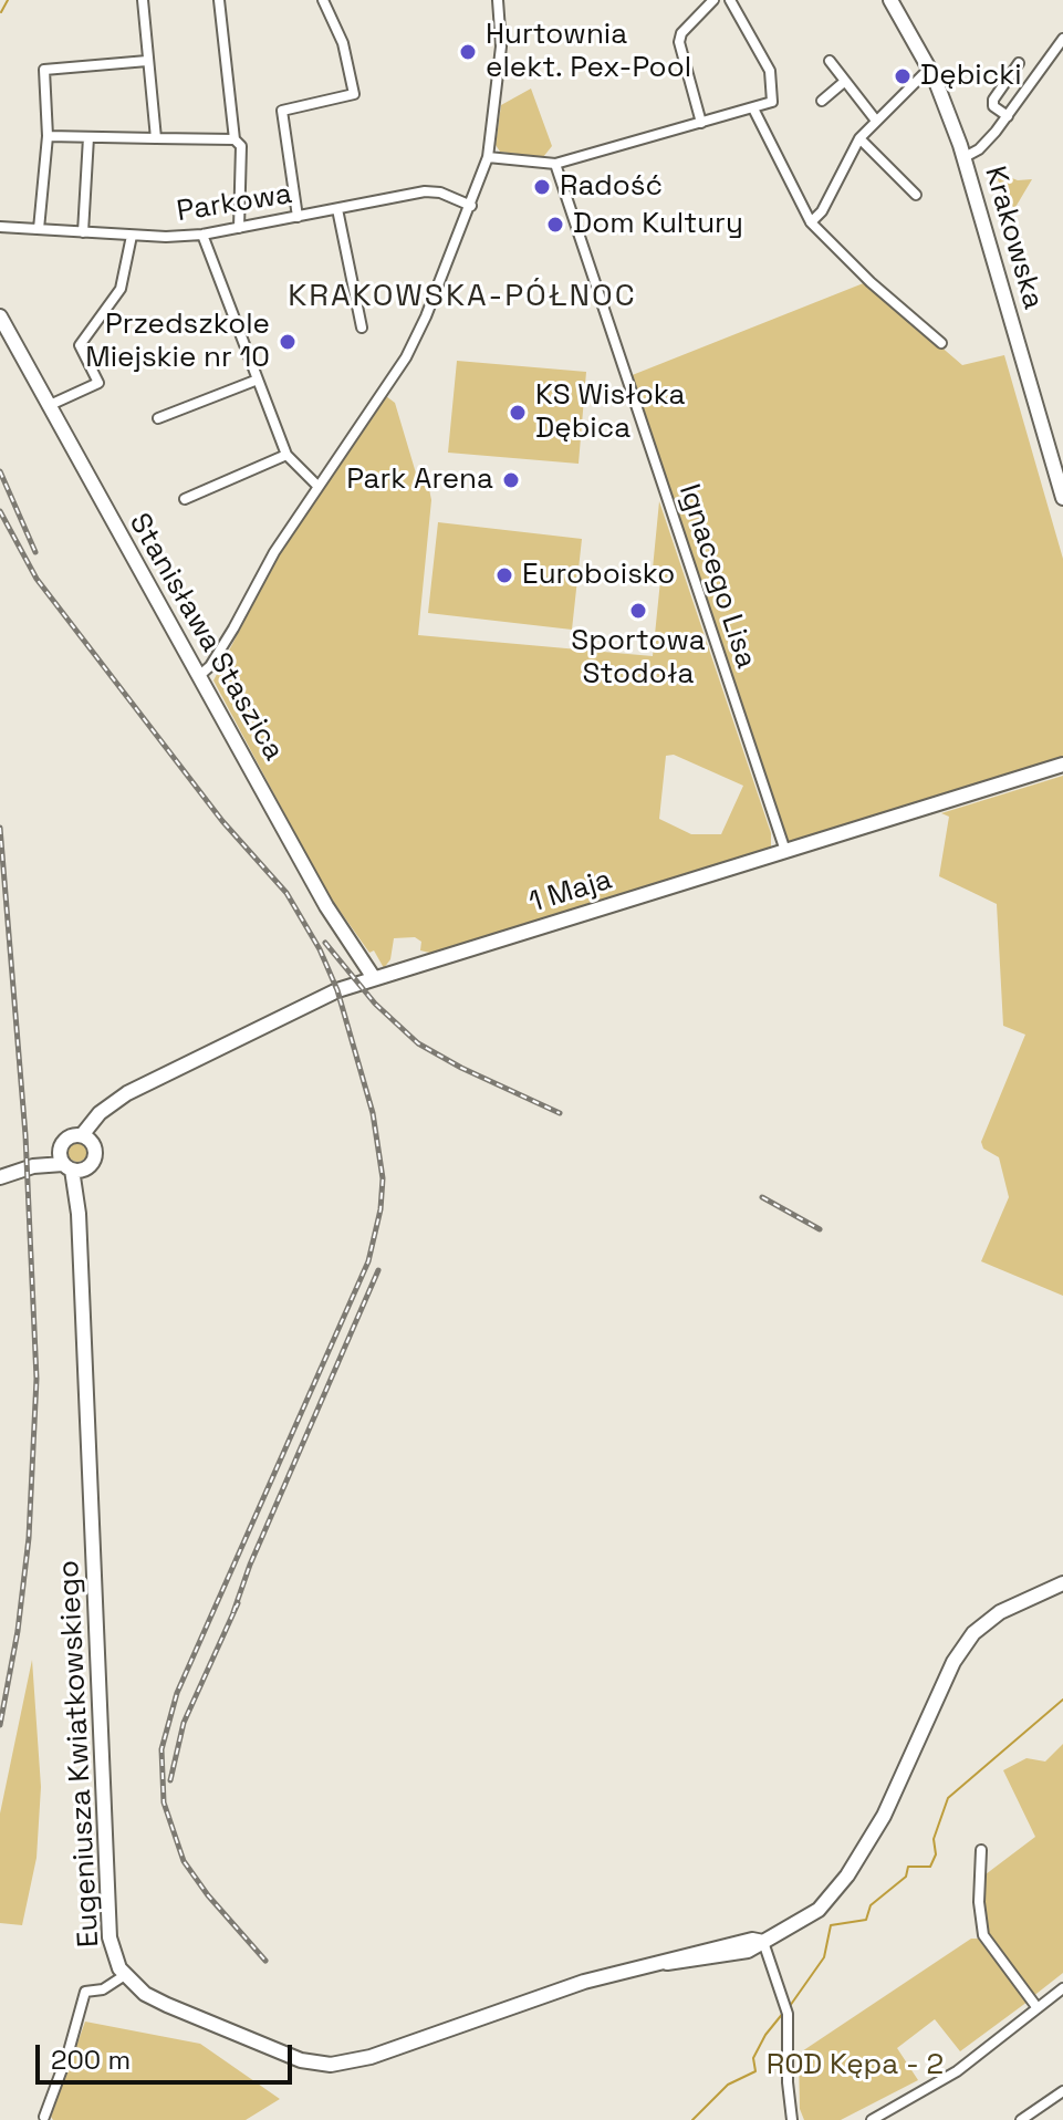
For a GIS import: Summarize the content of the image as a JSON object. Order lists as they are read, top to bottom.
{
  "streets": {
    "street": [
      "Parkowa",
      "Krakowska",
      "Ignacego Lisa",
      "Stanisława Staszica",
      "1 Maja",
      "Eugeniusza Kwiatkowskiego"
    ]
  },
  "crossings": [
    ["Ignacego Lisa", "1 Maja"],
    ["Stanisława Staszica", "1 Maja"],
    ["1 Maja", "Eugeniusza Kwiatkowskiego"]
  ],
  "districts": ["KRAKOWSKA-PÓŁNOC"],
  "parks": ["ROD Kępa - 2"],
  "places": [
    "Hurtownia elekt. Pex-Pool",
    "Dębicki",
    "Radość",
    "Dom Kultury",
    "Przedszkole Miejskie nr 10",
    "KS Wisłoka Dębica",
    "Park Arena",
    "Euroboisko",
    "Sportowa Stodoła"
  ],
  "scale_bar": "200 m"
}
